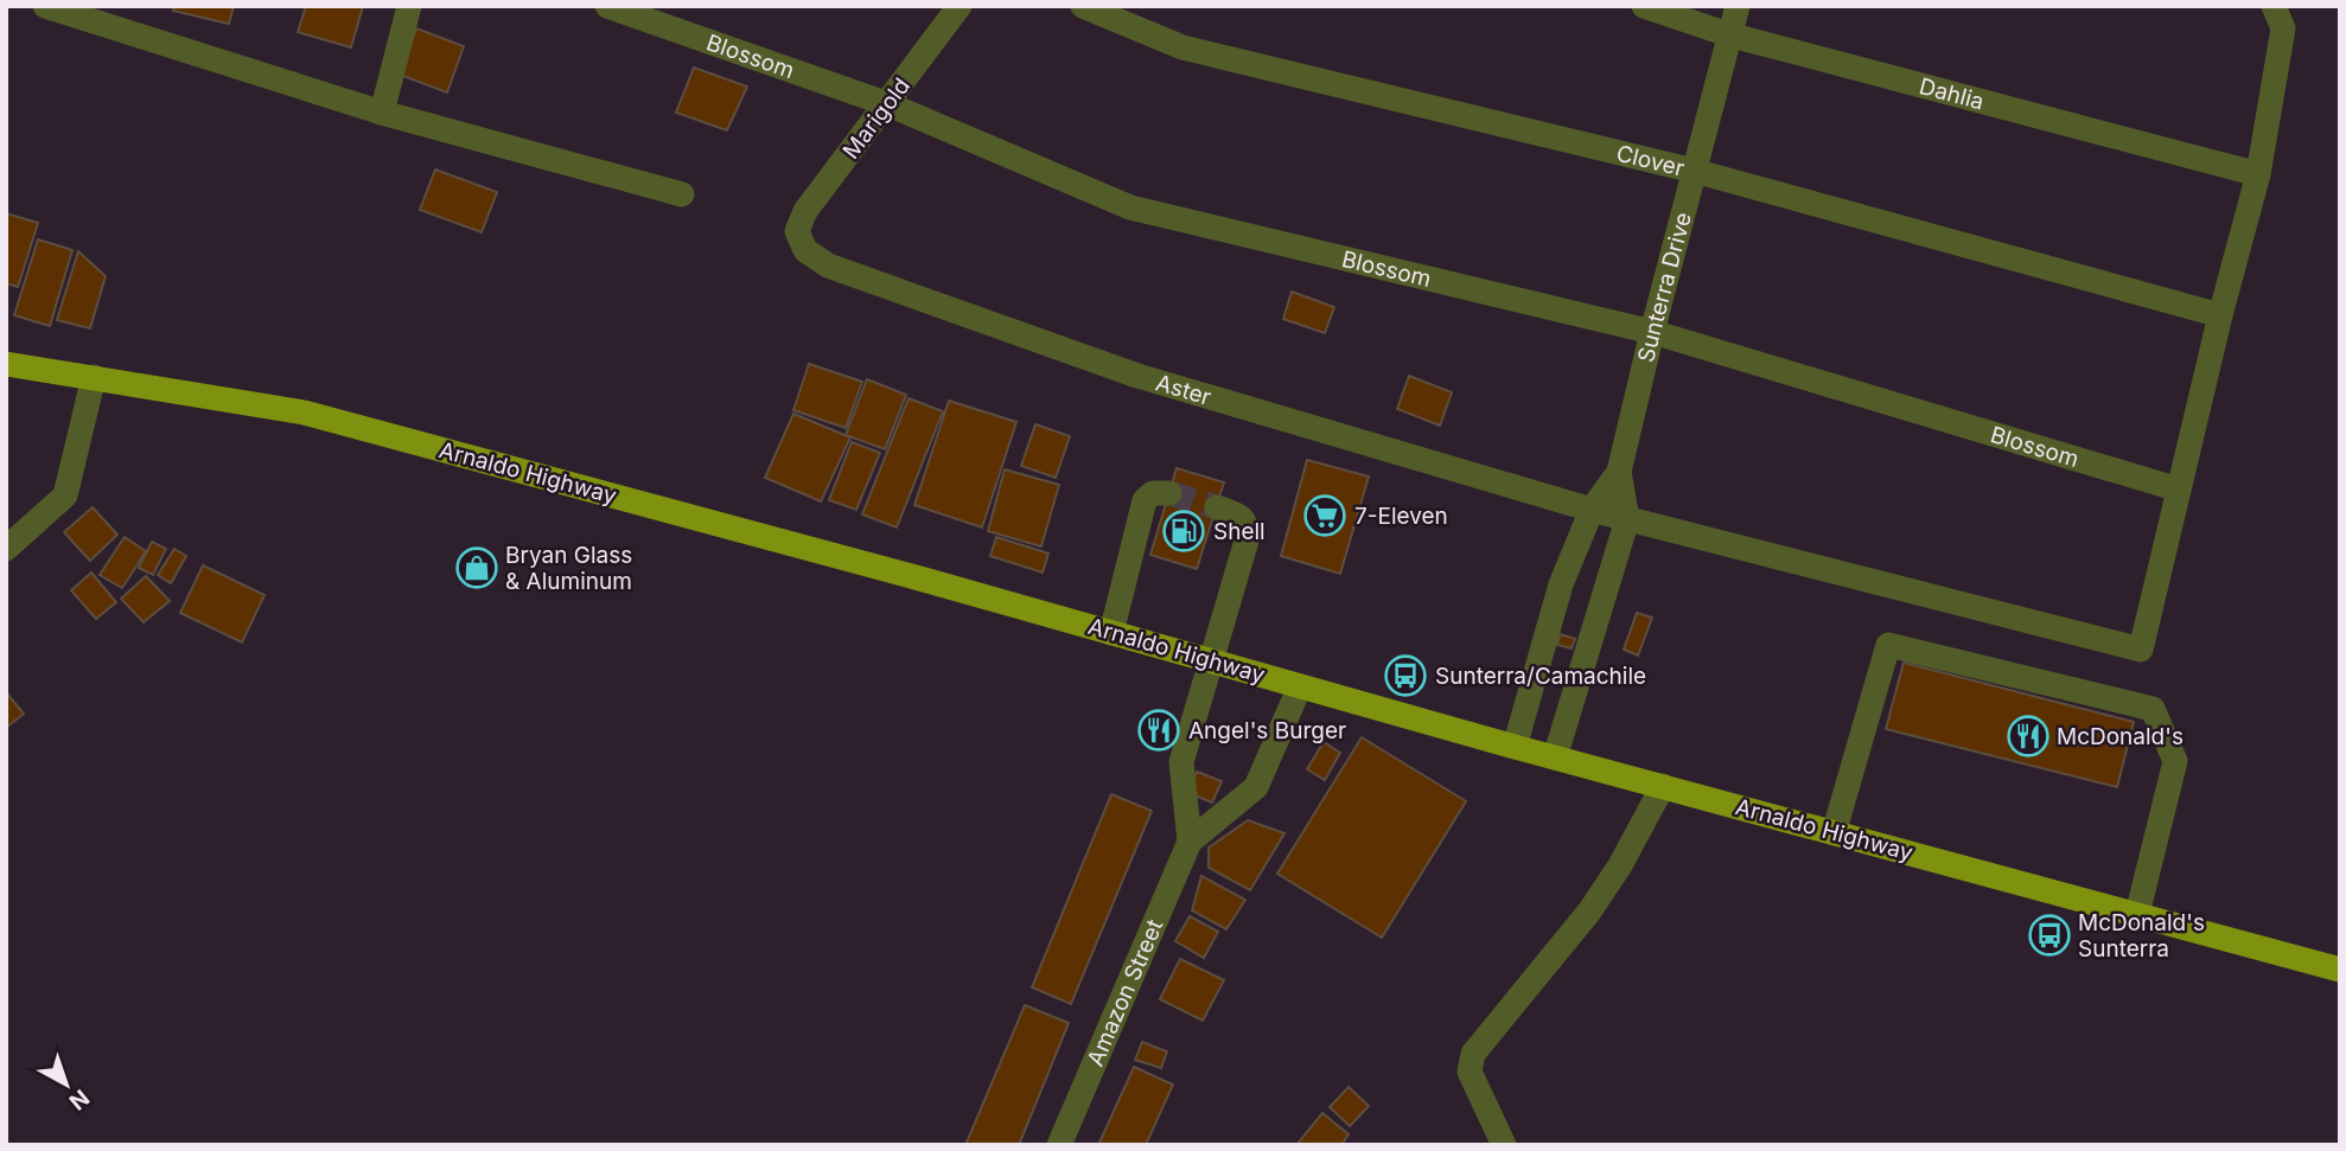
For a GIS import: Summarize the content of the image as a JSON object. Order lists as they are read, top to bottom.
{
  "streets": {
    "main road": ["Arnaldo Highway"],
    "street": [
      "Blossom",
      "Dahlia",
      "Marigold",
      "Clover",
      "Sunterra Drive",
      "Aster",
      "Amazon Street"
    ]
  },
  "crossings": [
    ["Blossom", "Marigold"],
    ["Blossom", "Sunterra Drive"],
    ["Blossom", "Aster"],
    ["Dahlia", "Sunterra Drive"],
    ["Marigold", "Aster"],
    ["Clover", "Sunterra Drive"],
    ["Sunterra Drive", "Aster"],
    ["Sunterra Drive", "Arnaldo Highway"],
    ["Arnaldo Highway", "Amazon Street"]
  ],
  "places": {
    "supermarket": ["7-Eleven"],
    "fuel station": ["Shell"],
    "shop": ["Bryan Glass & Aluminum"],
    "bus stop": ["Sunterra/Camachile", "McDonald's Sunterra"],
    "restaurant": ["Angel's Burger", "McDonald's"]
  },
  "north": "bottom right"
}
